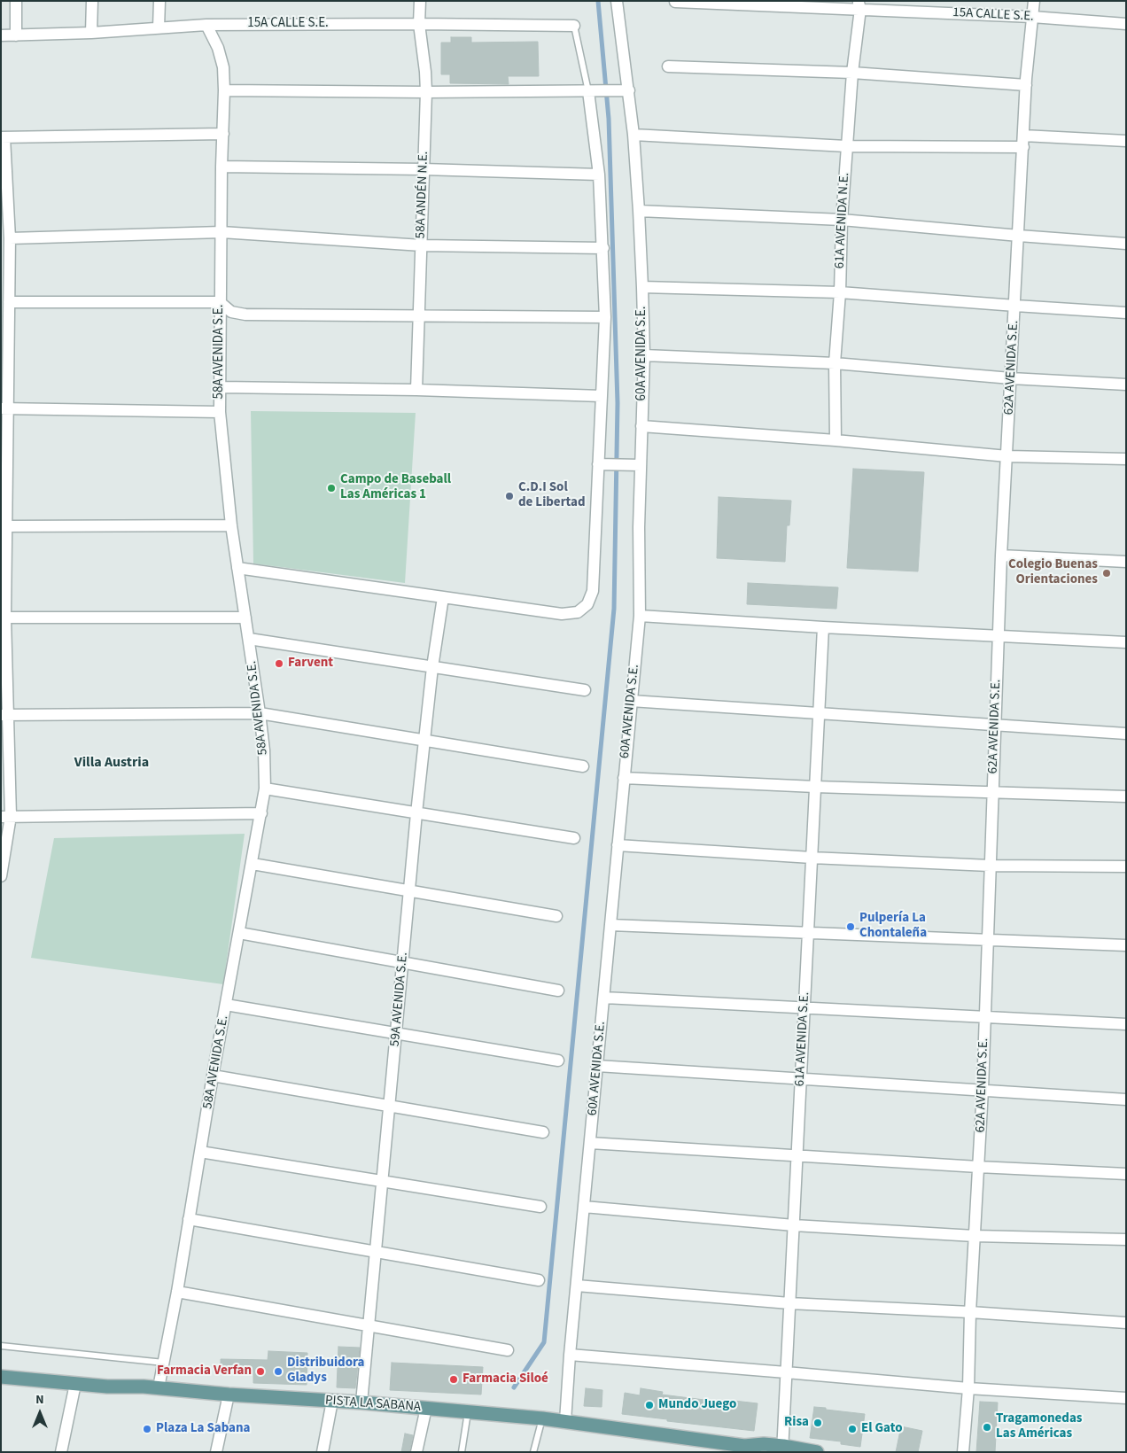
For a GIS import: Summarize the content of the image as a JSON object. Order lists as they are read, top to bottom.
{
  "streets": {
    "main road": ["PISTA LA SABANA"],
    "street": [
      "15A CALLE S.E.",
      "58A ANDÉN N.E.",
      "61A AVENIDA N.E.",
      "58A AVENIDA S.E.",
      "60A AVENIDA S.E.",
      "62A AVENIDA S.E.",
      "59A AVENIDA S.E.",
      "61A AVENIDA S.E."
    ]
  },
  "crossings": [
    ["15A CALLE S.E.", "58A ANDÉN N.E."],
    ["15A CALLE S.E.", "61A AVENIDA N.E."],
    ["15A CALLE S.E.", "58A AVENIDA S.E."],
    ["15A CALLE S.E.", "62A AVENIDA S.E."],
    ["58A AVENIDA S.E.", "PISTA LA SABANA"],
    ["60A AVENIDA S.E.", "PISTA LA SABANA"],
    ["59A AVENIDA S.E.", "PISTA LA SABANA"],
    ["61A AVENIDA S.E.", "PISTA LA SABANA"]
  ],
  "districts": ["Villa Austria"],
  "places": [
    "Campo de Baseball Las Américas 1",
    "C.D.I Sol de Libertad",
    "Colegio Buenas Orientaciones",
    "Farvent",
    "Pulpería La Chontaleña",
    "Farmacia Verfan",
    "Distribuidora Gladys",
    "Farmacia Siloé",
    "Mundo Juego",
    "Risa",
    "Tragamonedas Las Américas",
    "Plaza La Sabana",
    "El Gato"
  ],
  "north": "top"
}
